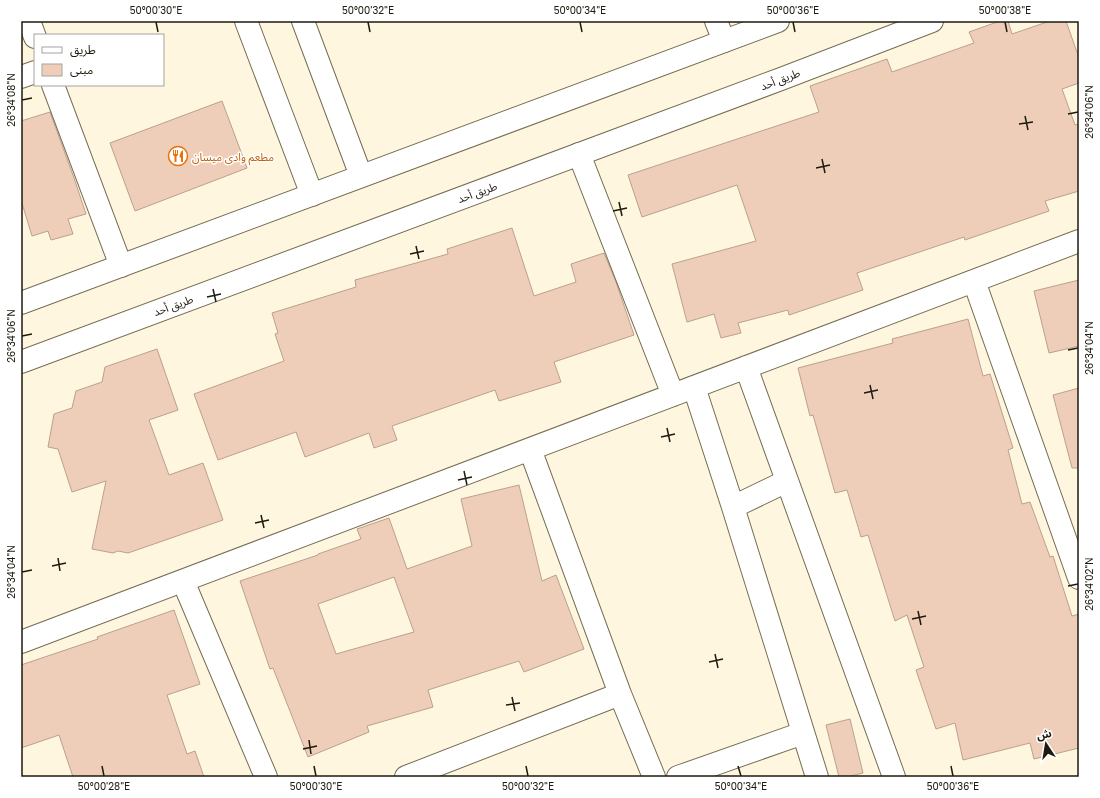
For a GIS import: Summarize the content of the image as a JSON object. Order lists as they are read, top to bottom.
{
  "streets": {
    "street": ["طريق أحد"]
  },
  "places": {
    "restaurant": ["مطعم وادى ميسان"]
  },
  "legend": ["طريق", "مبنى"],
  "north": "top",
  "coordinates": [
    "50°00'30\"E",
    "50°00'32\"E",
    "50°00'34\"E",
    "50°00'36\"E",
    "50°00'38\"E",
    "26°34'08\"N",
    "26°34'06\"N",
    "26°34'04\"N",
    "26°34'02\"N",
    "50°00'28\"E"
  ]
}
